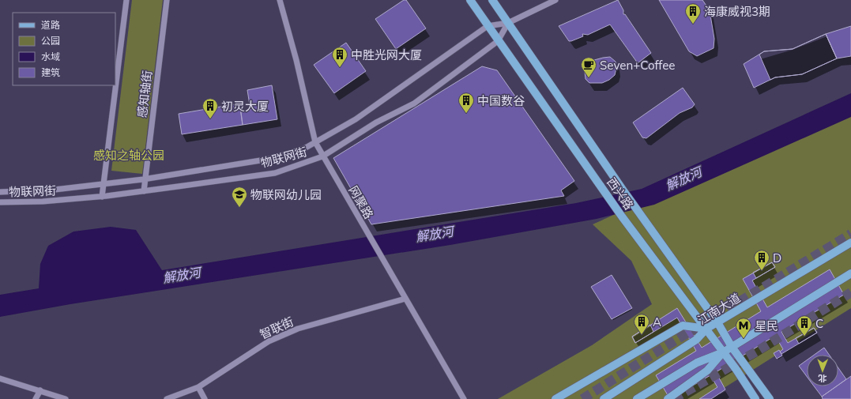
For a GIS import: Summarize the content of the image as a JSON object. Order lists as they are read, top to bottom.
{
  "streets": {
    "main road": ["西兴路", "江南大道"],
    "street": [
      "感知轴街",
      "物联网街",
      "网聚路",
      "智联街"
    ]
  },
  "crossings": [
    ["感知轴街", "物联网街"],
    ["物联网街", "西兴路"],
    ["物联网街", "网聚路"],
    ["西兴路", "江南大道"],
    ["网聚路", "智联街"]
  ],
  "water": ["解放河"],
  "parks": ["感知之轴公园"],
  "places": {
    "building": [
      "海康威视3期",
      "中胜光网大厦",
      "中国数谷",
      "初灵大厦",
      "D",
      "A",
      "C"
    ],
    "cafe": ["Seven+Coffee"],
    "school or university": ["物联网幼儿园"],
    "metro station": ["星民"]
  },
  "legend": [
    "道路",
    "公园",
    "水域",
    "建筑"
  ],
  "north": "bottom"
}
